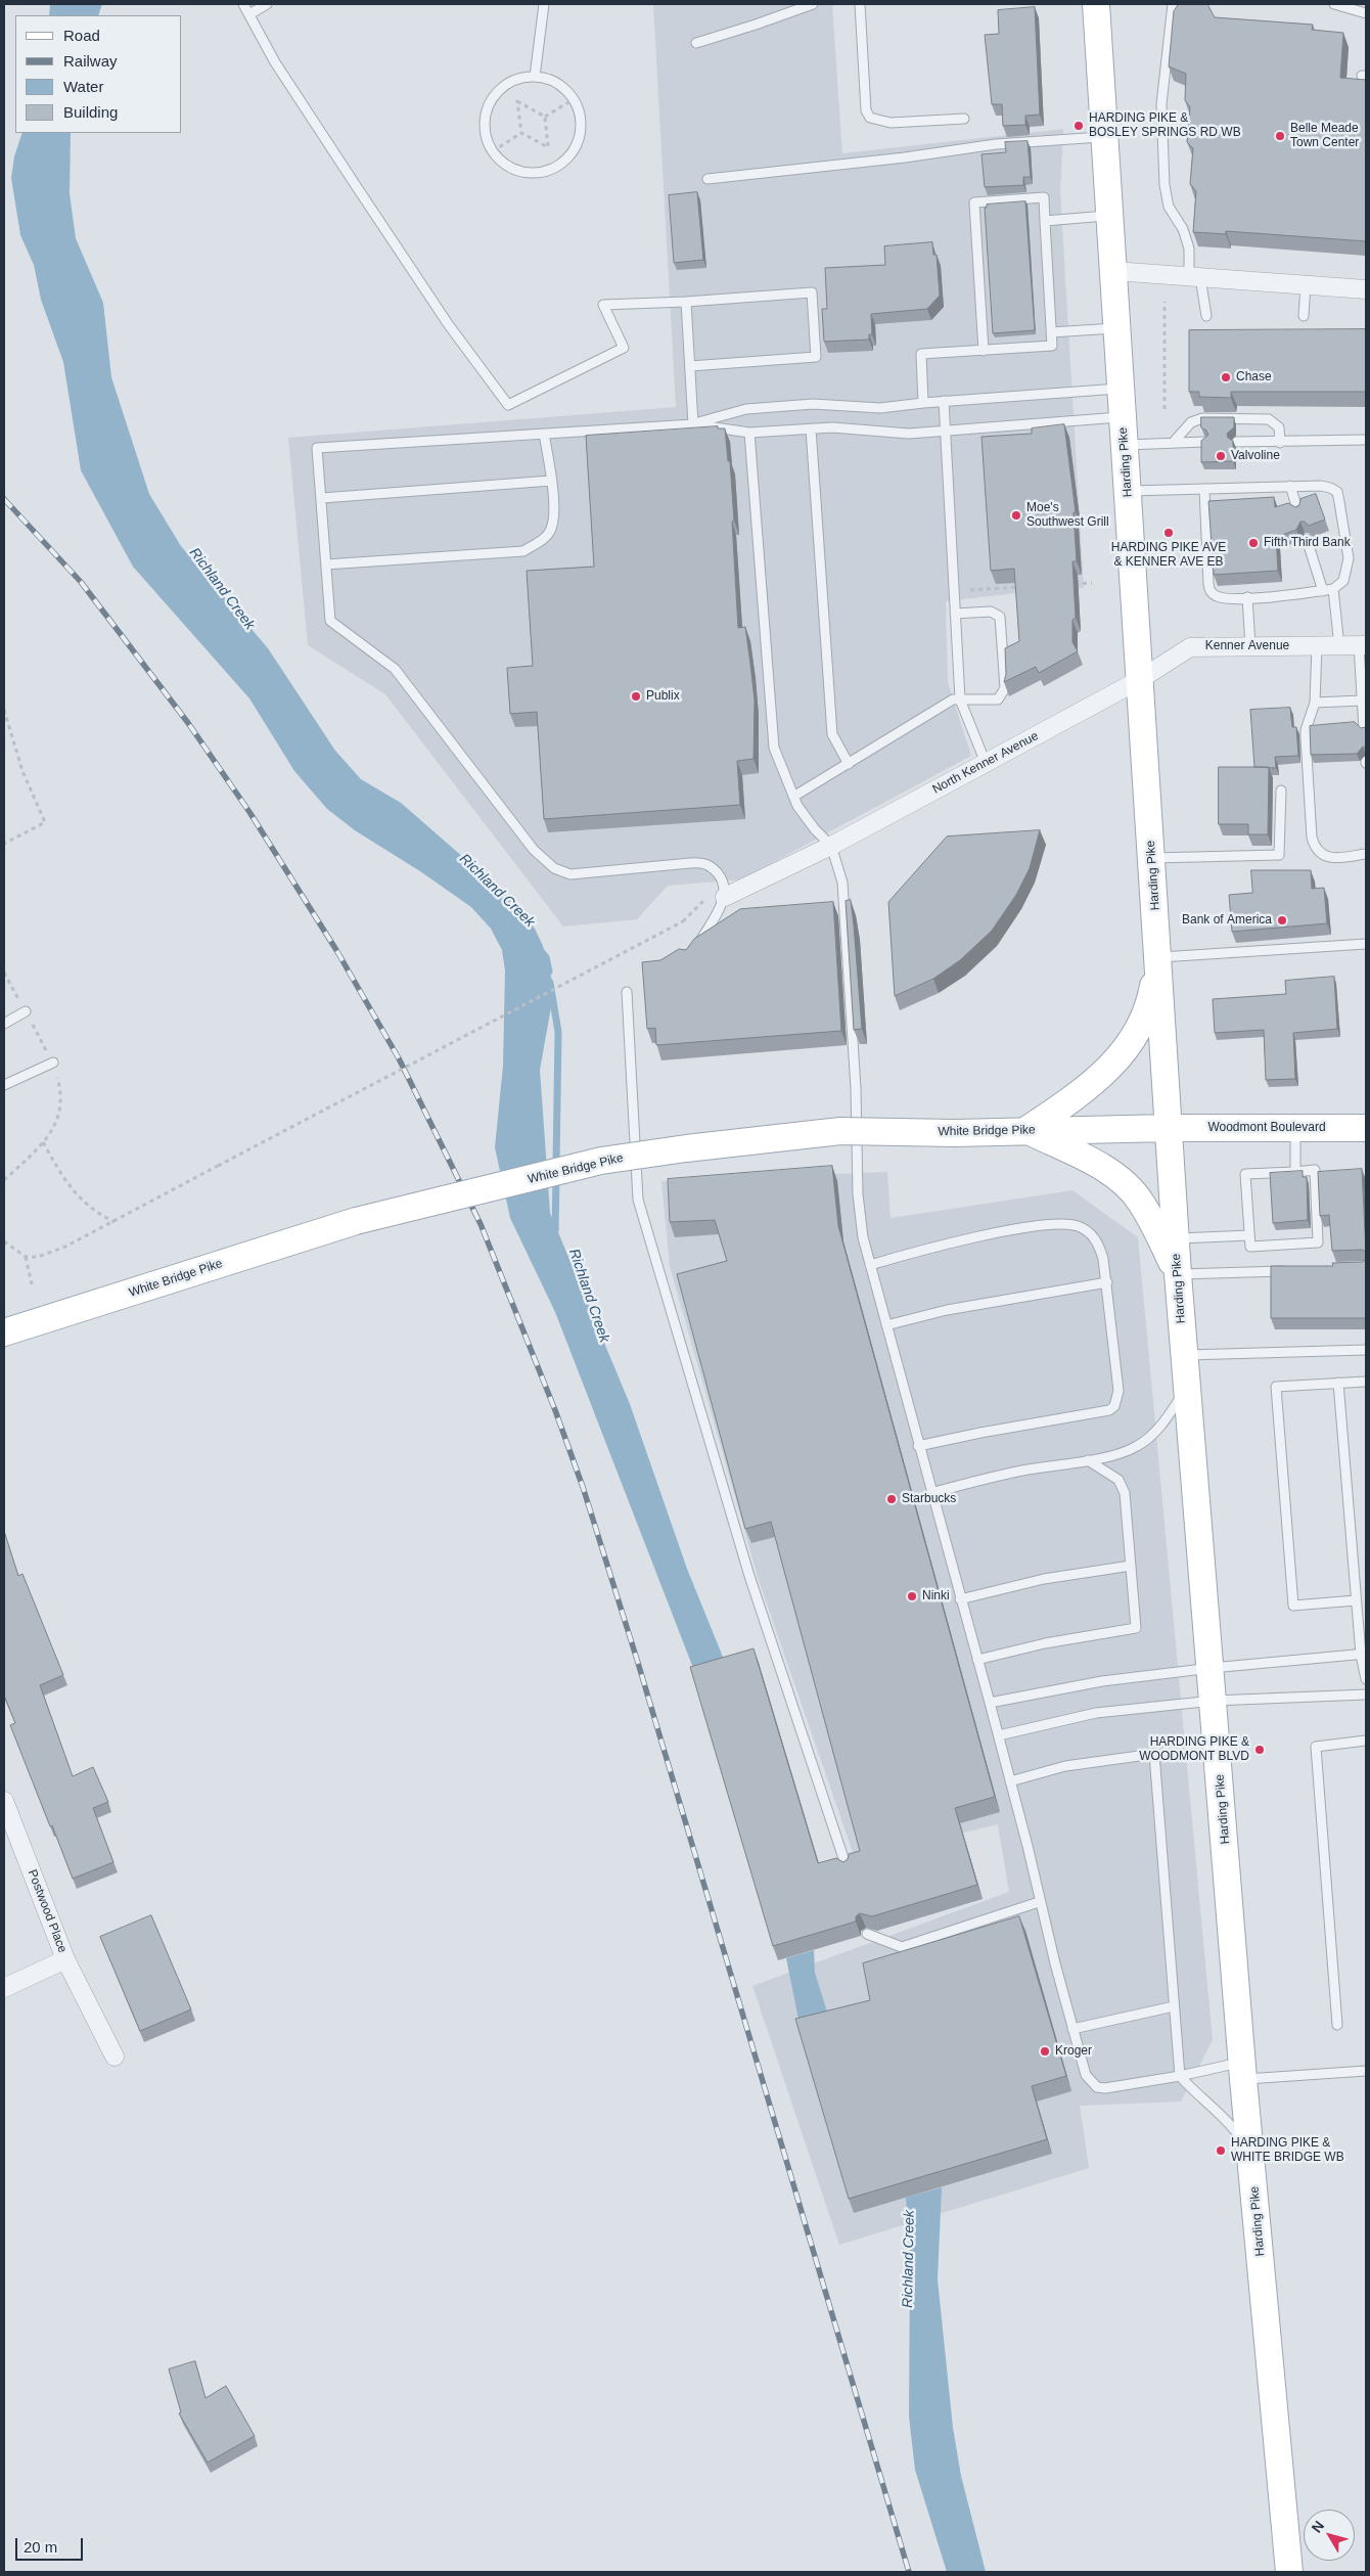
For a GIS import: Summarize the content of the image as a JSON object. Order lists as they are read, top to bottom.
{
  "streets": {
    "main road": ["Harding Pike", "Woodmont Boulevard", "White Bridge Pike"],
    "street": ["Kenner Avenue", "North Kenner Avenue", "Postwood Place"]
  },
  "crossings": [
    ["Harding Pike", "Kenner Avenue"],
    ["Harding Pike", "North Kenner Avenue"],
    ["Harding Pike", "Woodmont Boulevard"],
    ["Harding Pike", "White Bridge Pike"],
    ["Kenner Avenue", "North Kenner Avenue"],
    ["Woodmont Boulevard", "White Bridge Pike"]
  ],
  "water": ["Richland Creek"],
  "places": [
    "HARDING PIKE & BOSLEY SPRINGS RD WB",
    "Belle Meade Town Center",
    "Chase",
    "Valvoline",
    "Moe's Southwest Grill",
    "HARDING PIKE AVE & KENNER AVE EB",
    "Fifth Third Bank",
    "Publix",
    "Bank of America",
    "Starbucks",
    "Ninki",
    "HARDING PIKE & WOODMONT BLVD",
    "Kroger",
    "HARDING PIKE & WHITE BRIDGE WB"
  ],
  "legend": [
    "Road",
    "Railway",
    "Water",
    "Building"
  ],
  "scale_bar": "20 m",
  "north": "top left"
}
